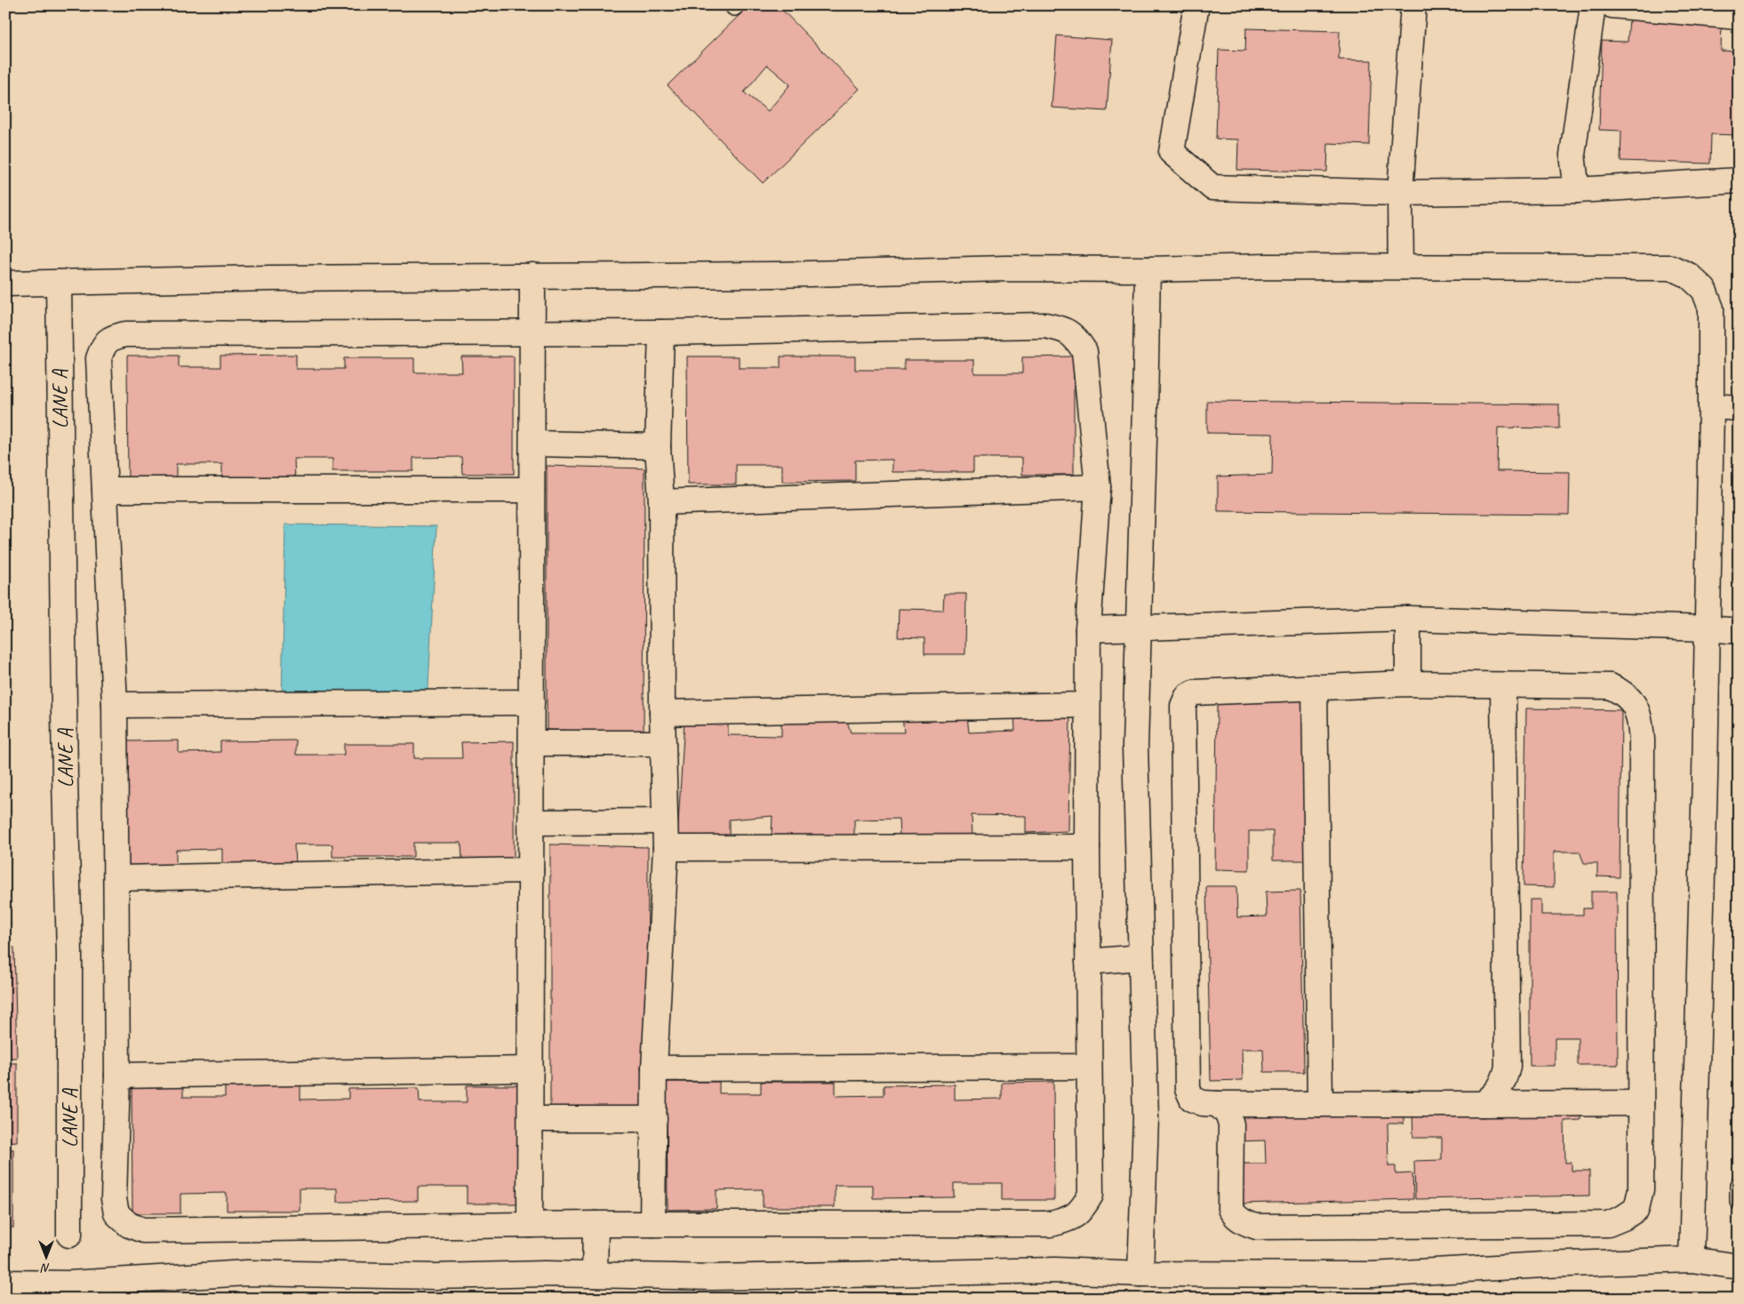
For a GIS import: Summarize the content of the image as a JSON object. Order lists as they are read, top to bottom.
{
  "streets": {
    "street": ["LANE A"]
  },
  "north": "bottom"
}
